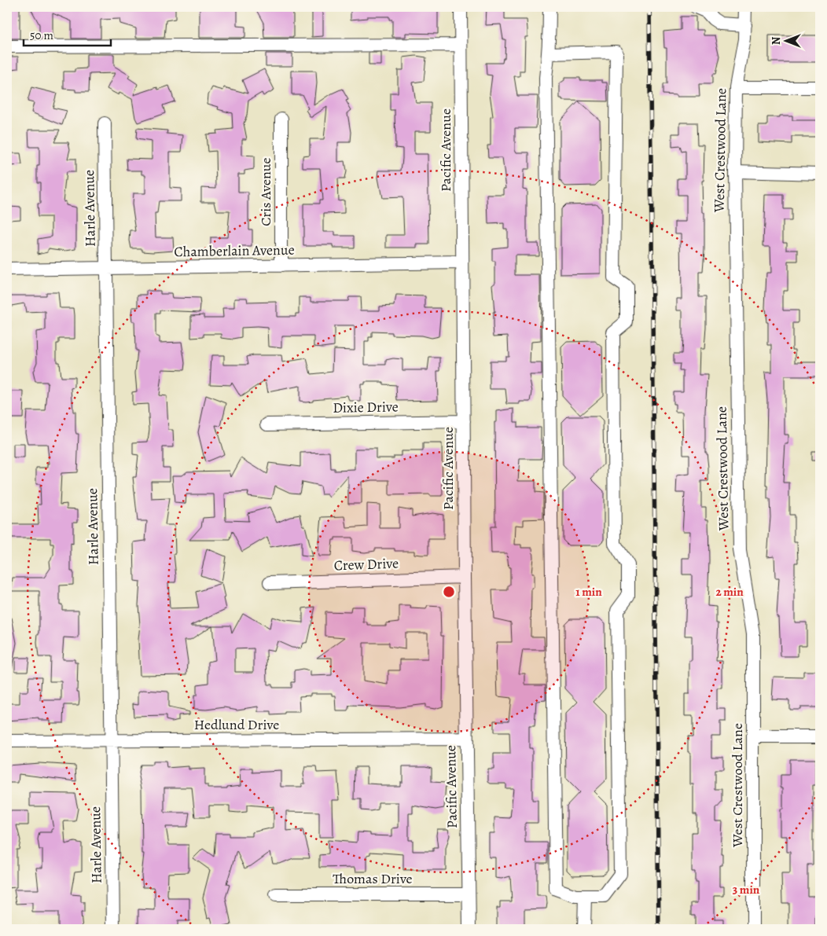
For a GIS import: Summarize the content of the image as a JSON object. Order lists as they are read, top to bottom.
{
  "streets": {
    "street": [
      "Pacific Avenue",
      "West Crestwood Lane",
      "Cris Avenue",
      "Harle Avenue",
      "Chamberlain Avenue",
      "Dixie Drive",
      "Crew Drive",
      "Hedlund Drive",
      "Thomas Drive"
    ]
  },
  "crossings": [
    ["Pacific Avenue", "Chamberlain Avenue"],
    ["Pacific Avenue", "Dixie Drive"],
    ["Pacific Avenue", "Crew Drive"],
    ["Pacific Avenue", "Hedlund Drive"],
    ["Pacific Avenue", "Thomas Drive"],
    ["Cris Avenue", "Chamberlain Avenue"],
    ["Harle Avenue", "Chamberlain Avenue"],
    ["Harle Avenue", "Hedlund Drive"]
  ],
  "scale_bar": "50 m",
  "north": "left",
  "rings": ["1 min", "2 min", "3 min"]
}
